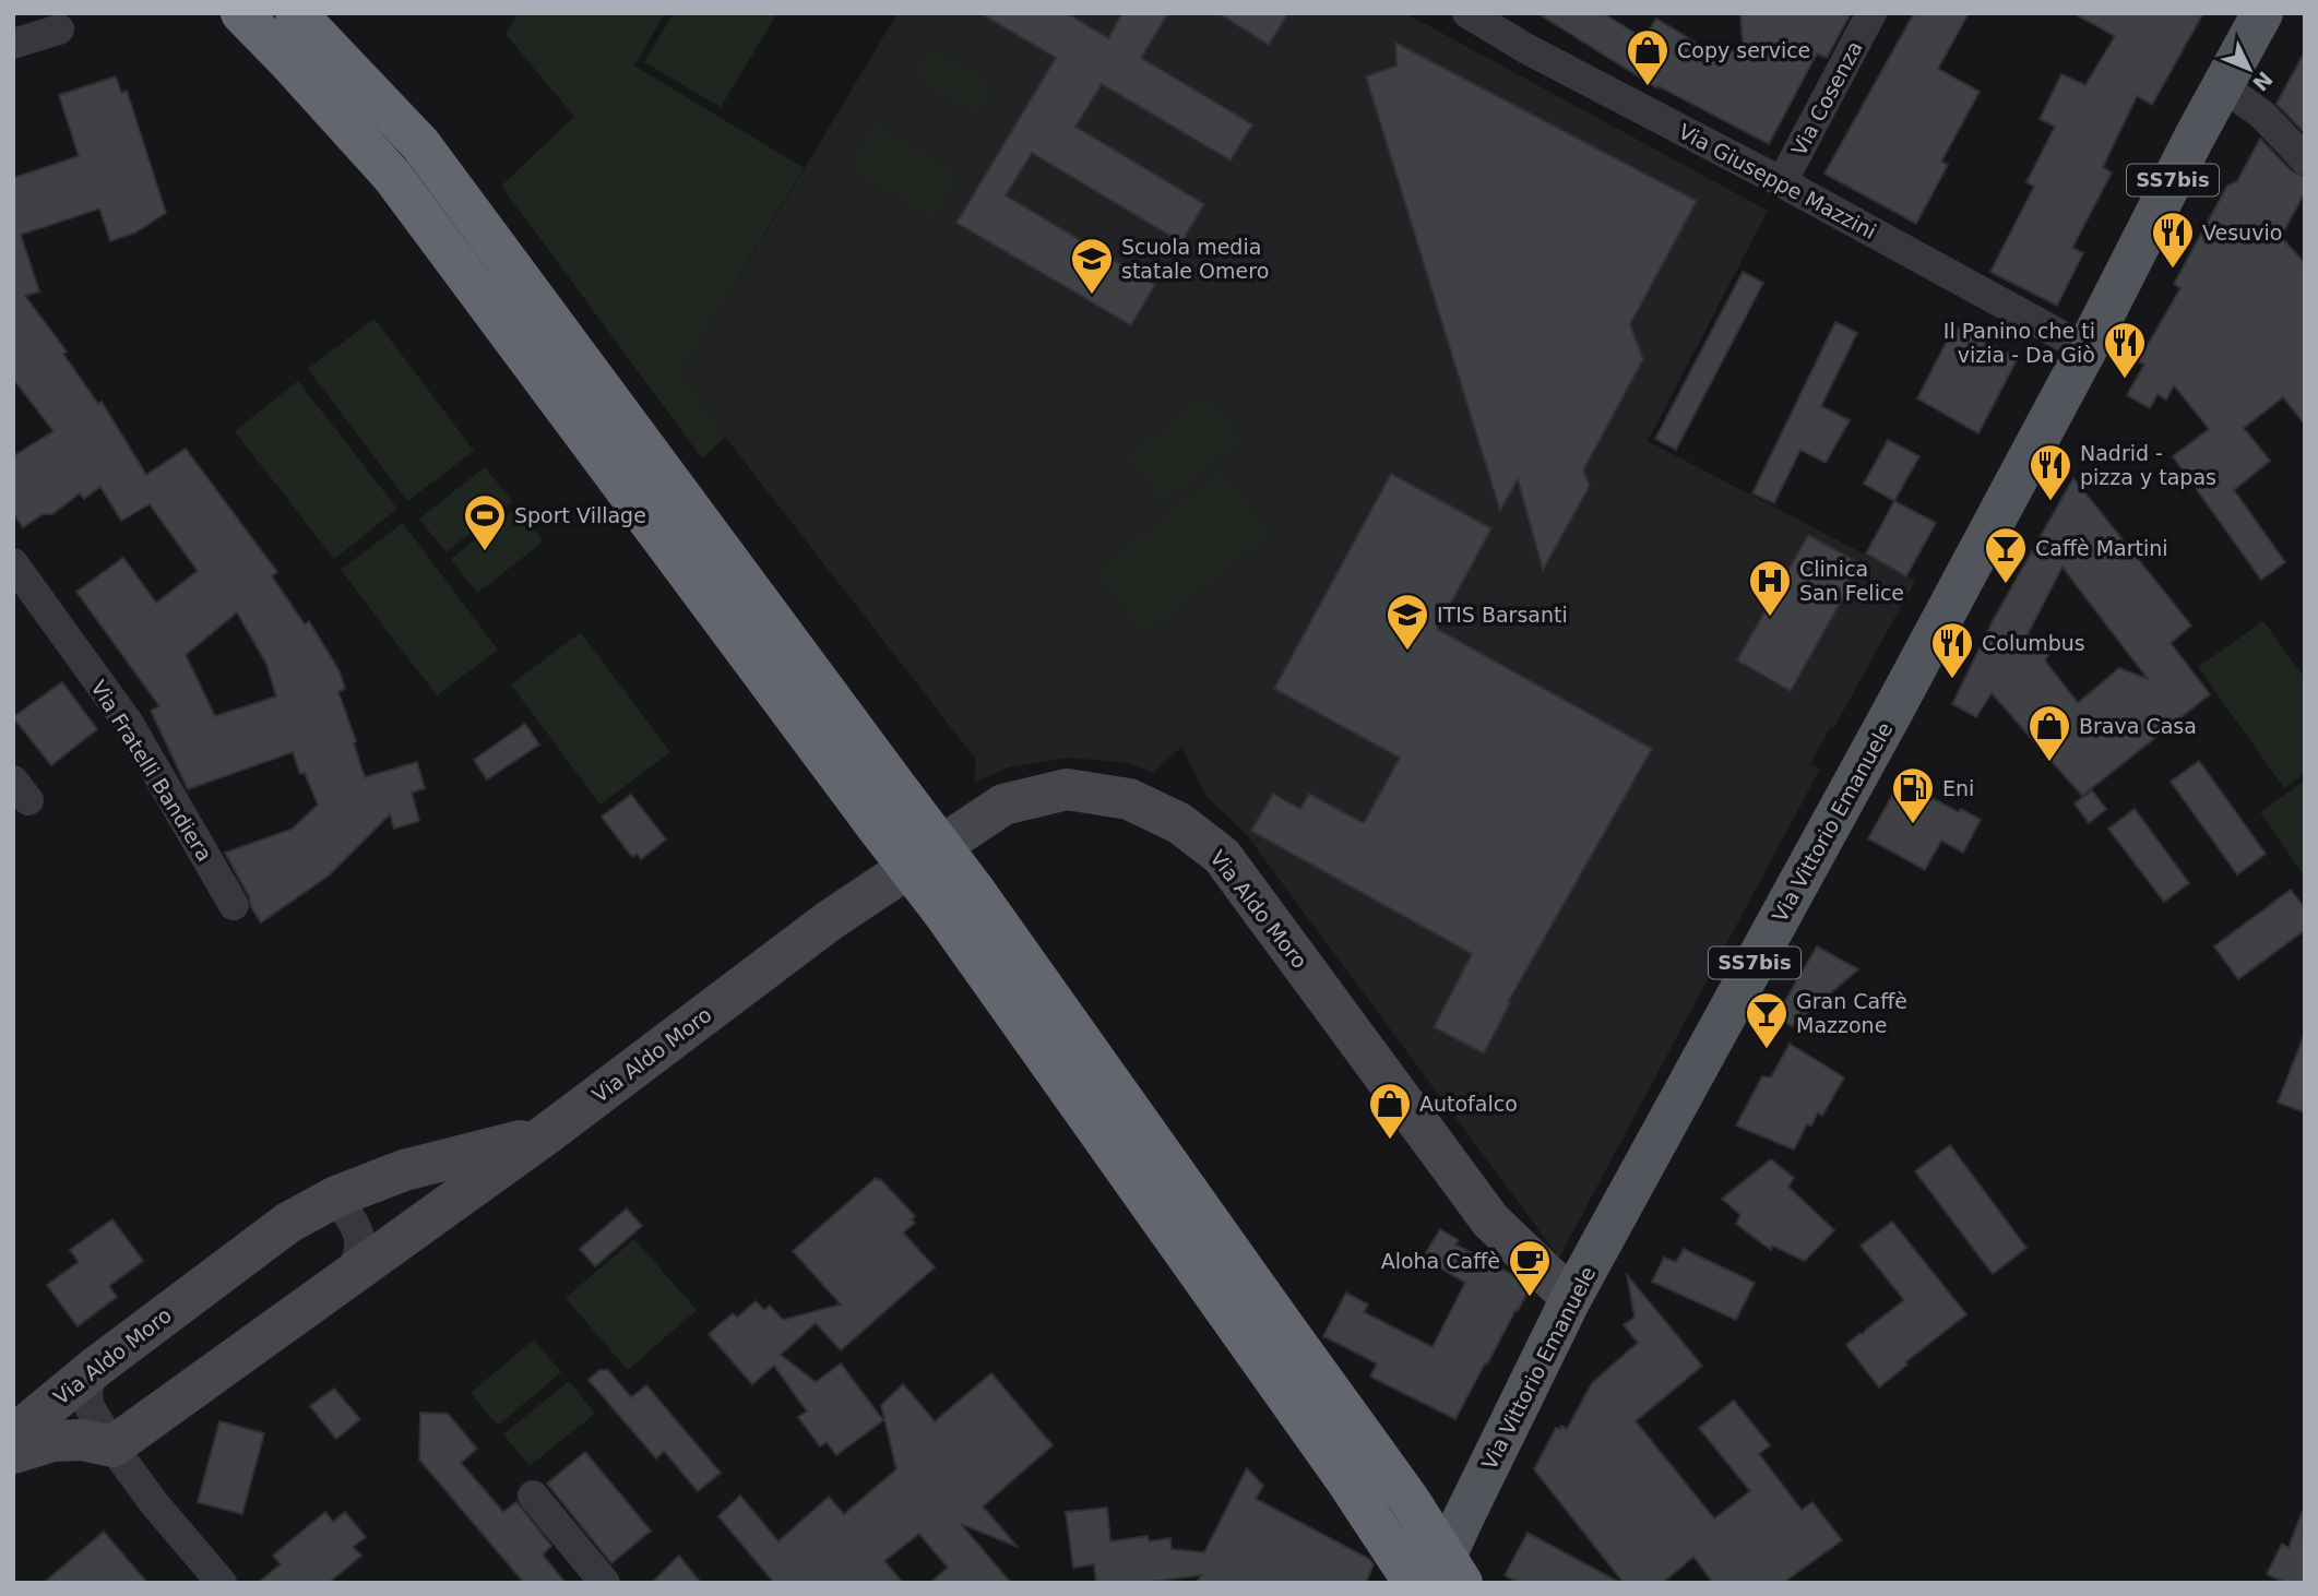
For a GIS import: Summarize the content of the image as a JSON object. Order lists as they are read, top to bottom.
{
  "streets": {
    "main road": ["SS7bis", "Via Vittorio Emanuele"],
    "street": [
      "Via Cosenza",
      "Via Giuseppe Mazzini",
      "Via Fratelli Bandiera",
      "Via Aldo Moro"
    ]
  },
  "crossings": [
    ["Via Cosenza", "Via Giuseppe Mazzini"],
    ["SS7bis", "Via Giuseppe Mazzini"],
    ["SS7bis", "Via Vittorio Emanuele"],
    ["Via Giuseppe Mazzini", "Via Vittorio Emanuele"],
    ["Via Vittorio Emanuele", "Via Aldo Moro"]
  ],
  "places": {
    "shop": ["Copy service", "Brava Casa", "Autofalco"],
    "restaurant": [
      "Vesuvio",
      "Il Panino che ti vizia - Da Giò",
      "Nadrid - pizza y tapas",
      "Columbus"
    ],
    "school or university": ["Scuola media statale Omero", "ITIS Barsanti"],
    "sports": ["Sport Village"],
    "bar": ["Caffè Martini", "Gran Caffè Mazzone"],
    "hospital": ["Clinica San Felice"],
    "fuel station": ["Eni"],
    "cafe": ["Aloha Caffè"]
  },
  "north": "bottom right"
}
